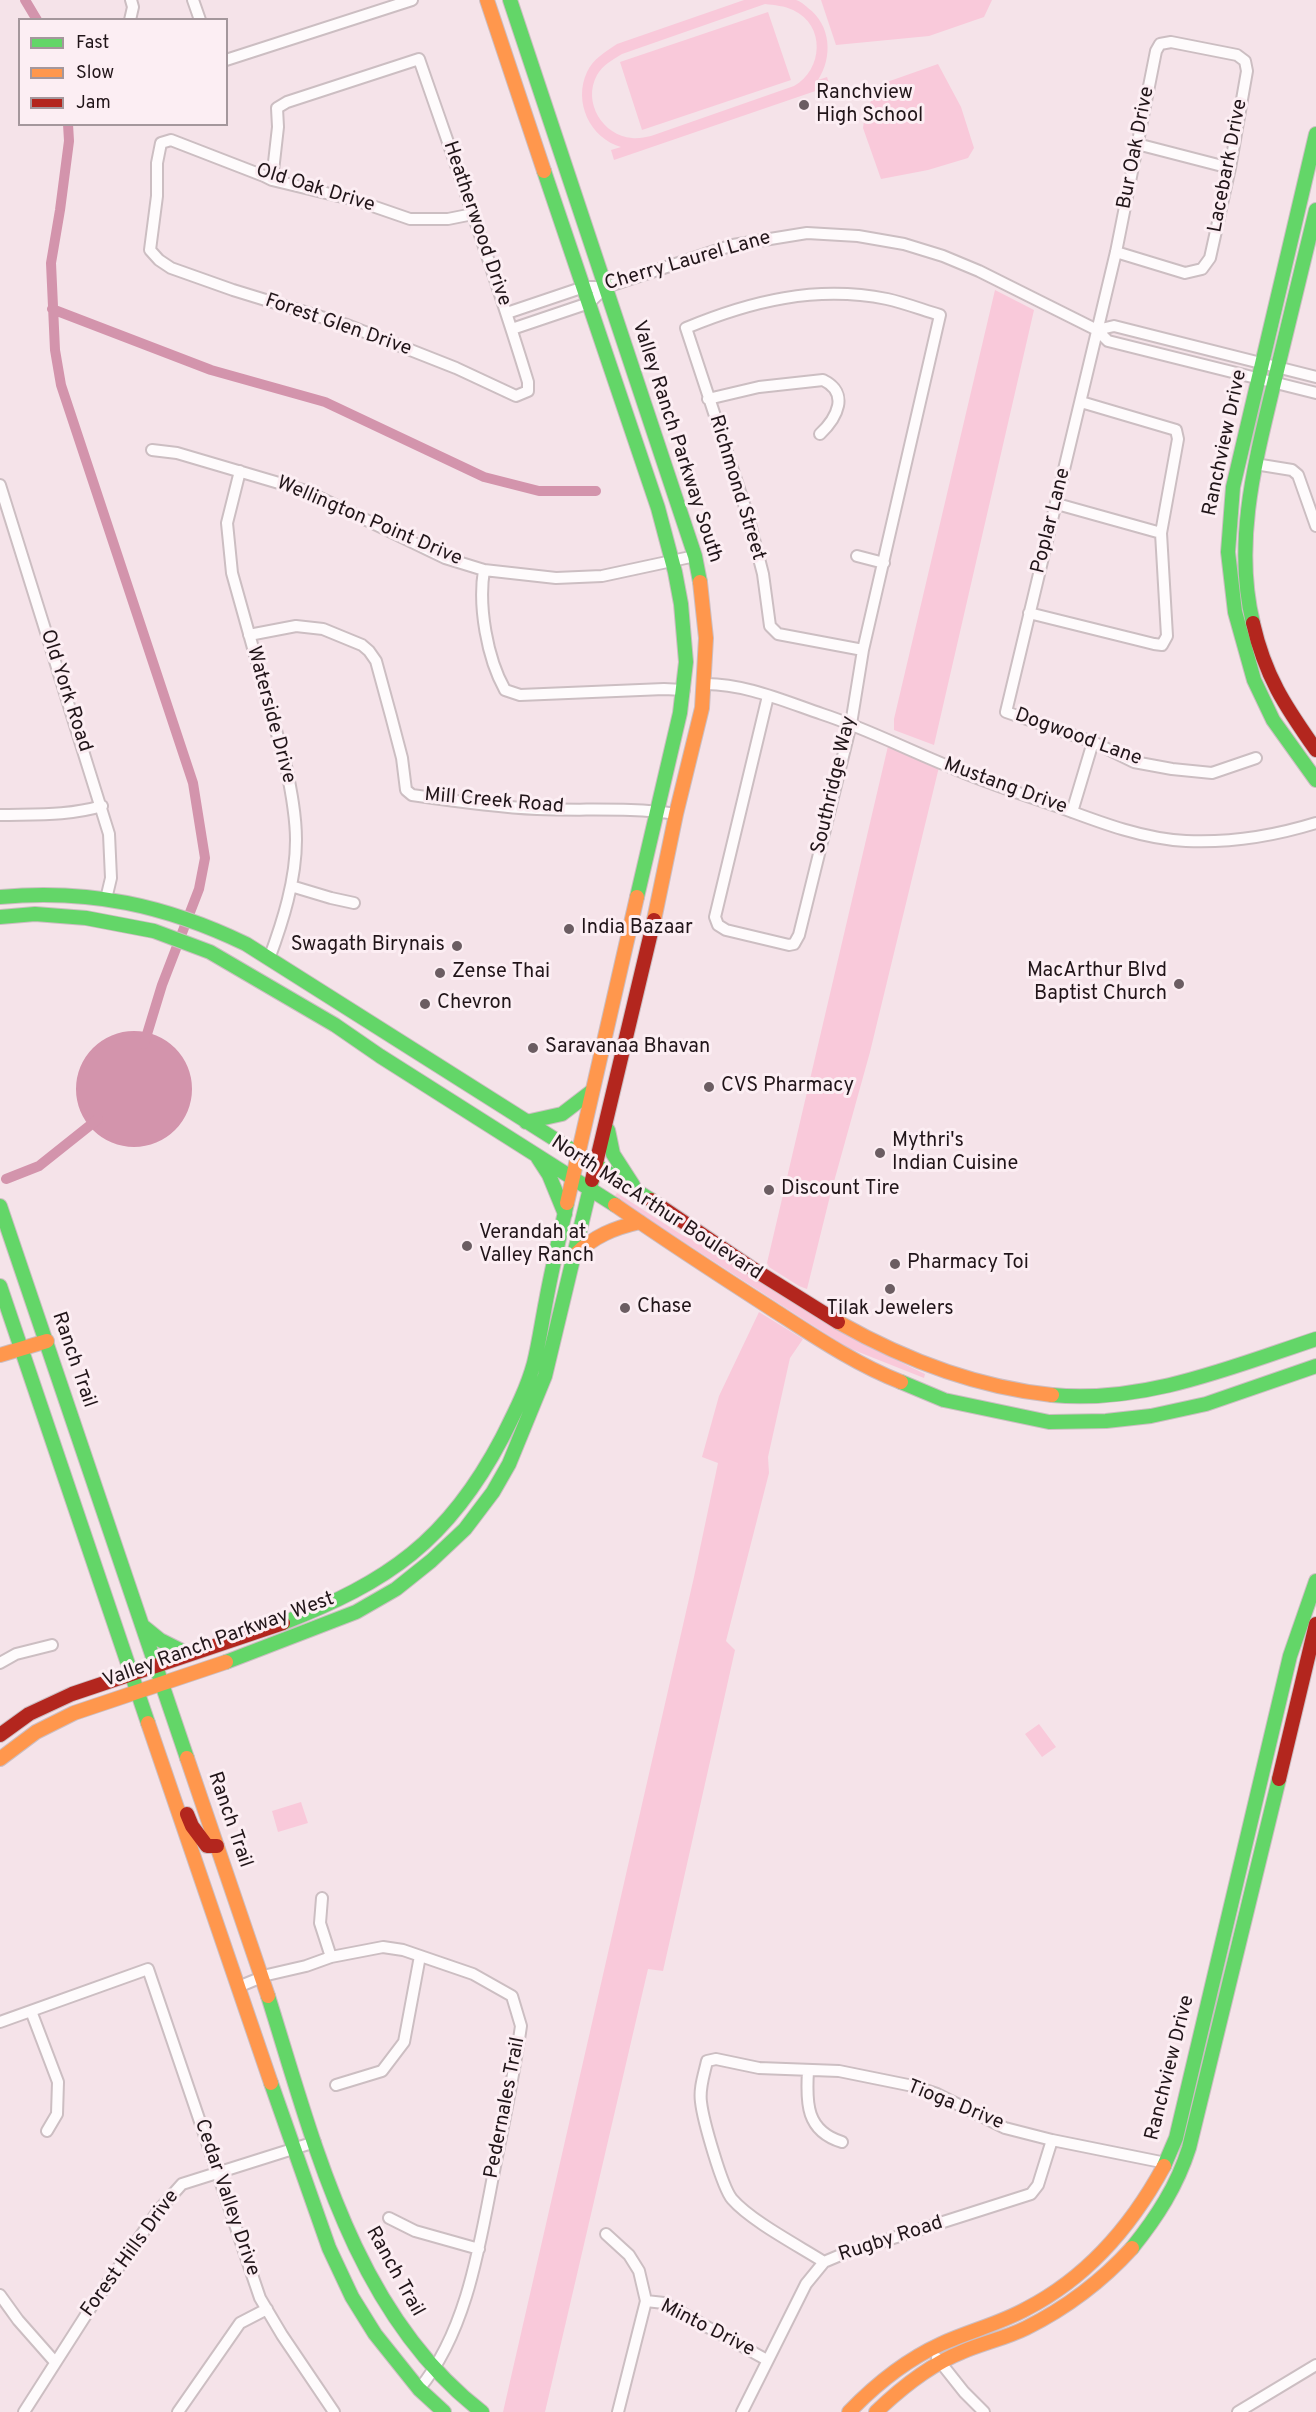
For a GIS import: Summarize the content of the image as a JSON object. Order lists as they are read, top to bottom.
{
  "streets": {
    "main road": [
      "Valley Ranch Parkway South",
      "Ranchview Drive",
      "North MacArthur Boulevard",
      "Ranch Trail",
      "Valley Ranch Parkway West"
    ],
    "street": [
      "Bur Oak Drive",
      "Lacebark Drive",
      "Old Oak Drive",
      "Heatherwood Drive",
      "Cherry Laurel Lane",
      "Forest Glen Drive",
      "Richmond Street",
      "Poplar Lane",
      "Wellington Point Drive",
      "Old York Road",
      "Waterside Drive",
      "Dogwood Lane",
      "Southridge Way",
      "Mustang Drive",
      "Mill Creek Road",
      "Tioga Drive",
      "Pedernales Trail",
      "Cedar Valley Drive",
      "Rugby Road",
      "Forest Hills Drive",
      "Minto Drive"
    ]
  },
  "crossings": [
    ["Bur Oak Drive", "Lacebark Drive"],
    ["Bur Oak Drive", "Cherry Laurel Lane"],
    ["Bur Oak Drive", "Poplar Lane"],
    ["Old Oak Drive", "Heatherwood Drive"],
    ["Old Oak Drive", "Forest Glen Drive"],
    ["Heatherwood Drive", "Cherry Laurel Lane"],
    ["Heatherwood Drive", "Forest Glen Drive"],
    ["Cherry Laurel Lane", "Valley Ranch Parkway South"],
    ["Cherry Laurel Lane", "Ranchview Drive"],
    ["Cherry Laurel Lane", "Poplar Lane"],
    ["Valley Ranch Parkway South", "Wellington Point Drive"],
    ["Valley Ranch Parkway South", "Mustang Drive"],
    ["Valley Ranch Parkway South", "Mill Creek Road"],
    ["Valley Ranch Parkway South", "North MacArthur Boulevard"],
    ["Valley Ranch Parkway South", "Valley Ranch Parkway West"],
    ["Ranchview Drive", "Tioga Drive"],
    ["Richmond Street", "Southridge Way"],
    ["Poplar Lane", "Dogwood Lane"],
    ["Wellington Point Drive", "Waterside Drive"],
    ["Old York Road", "North MacArthur Boulevard"],
    ["Waterside Drive", "Mill Creek Road"],
    ["Waterside Drive", "North MacArthur Boulevard"],
    ["Southridge Way", "Mustang Drive"],
    ["North MacArthur Boulevard", "Valley Ranch Parkway West"],
    ["Ranch Trail", "Valley Ranch Parkway West"],
    ["Ranch Trail", "Pedernales Trail"],
    ["Ranch Trail", "Forest Hills Drive"],
    ["Tioga Drive", "Rugby Road"],
    ["Cedar Valley Drive", "Forest Hills Drive"],
    ["Rugby Road", "Minto Drive"]
  ],
  "places": [
    "Ranchview High School",
    "India Bazaar",
    "Swagath Birynais",
    "Zense Thai",
    "MacArthur Blvd Baptist Church",
    "Chevron",
    "Saravanaa Bhavan",
    "CVS Pharmacy",
    "Mythri's Indian Cuisine",
    "Discount Tire",
    "Verandah at Valley Ranch",
    "Pharmacy Toi",
    "Tilak Jewelers",
    "Chase"
  ],
  "legend": ["Fast", "Slow", "Jam"]
}
